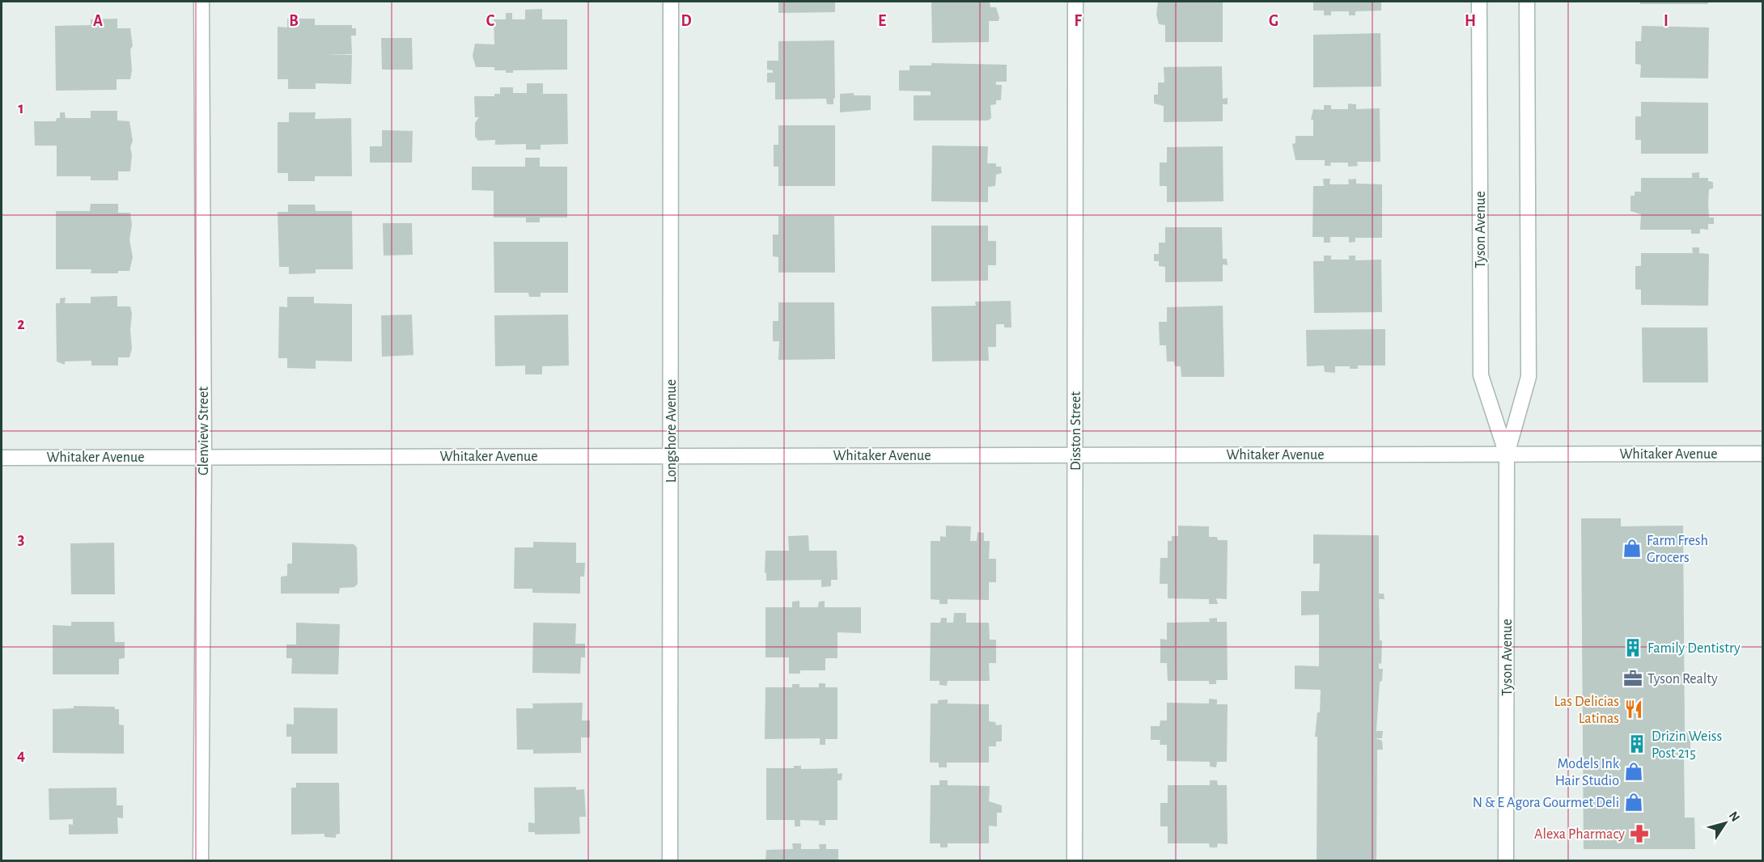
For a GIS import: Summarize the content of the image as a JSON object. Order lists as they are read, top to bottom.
{
  "streets": {
    "street": [
      "Tyson Avenue",
      "Glenview Street",
      "Longshore Avenue",
      "Disston Street",
      "Whitaker Avenue"
    ]
  },
  "crossings": [
    ["Tyson Avenue", "Whitaker Avenue"],
    ["Glenview Street", "Whitaker Avenue"],
    ["Longshore Avenue", "Whitaker Avenue"],
    ["Disston Street", "Whitaker Avenue"]
  ],
  "places": {
    "shop": ["Farm Fresh Grocers", "Models Ink Hair Studio", "N & E Agora Gourmet Deli"],
    "building": ["Family Dentistry", "Drizin Weiss Post 215"],
    "office": ["Tyson Realty"],
    "restaurant": ["Las Delicias Latinas"],
    "pharmacy": ["Alexa Pharmacy"]
  },
  "north": "top right",
  "grid": {
    "columns": [
      "A",
      "B",
      "C",
      "D",
      "E",
      "F",
      "G",
      "H",
      "I"
    ],
    "rows": [
      "1",
      "2",
      "3",
      "4"
    ]
  }
}
